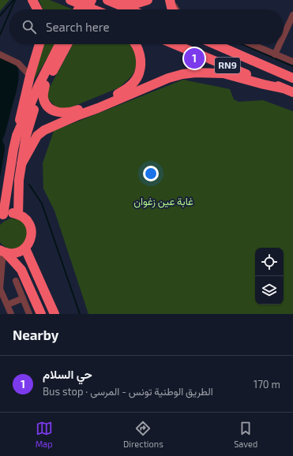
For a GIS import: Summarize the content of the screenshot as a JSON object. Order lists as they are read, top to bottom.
{
  "streets": {
    "highway": ["RN9"]
  },
  "parks": ["غابة عين زغوان"],
  "page": {
    "search": "Search here",
    "pins": "1",
    "heading": "Nearby",
    "list": [
      {
        "mark": "1",
        "name": "حي السلام",
        "note": "Bus stop · الطريق الوطنية تونس - المرسى",
        "value": "170 m"
      }
    ],
    "nav": ["Map", "Directions", "Saved"]
  }
}
